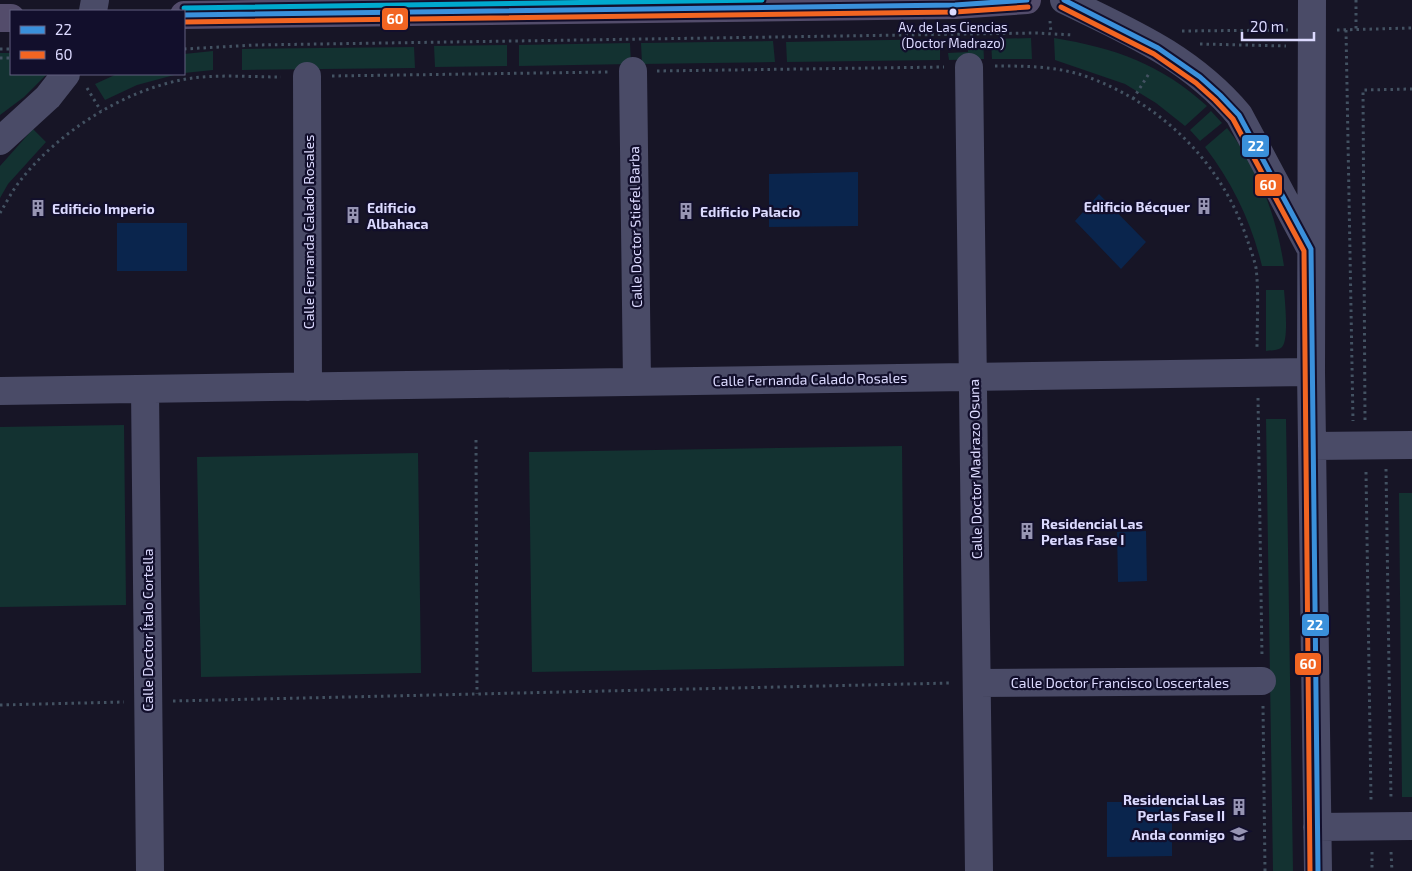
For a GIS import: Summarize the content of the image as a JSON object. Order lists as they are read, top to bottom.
{
  "streets": {
    "street": [
      "Calle Doctor Stiefel Barba",
      "Calle Fernanda Calado Rosales",
      "Calle Doctor Madrazo Osuna",
      "Calle Doctor Ítalo Cortella",
      "Calle Doctor Francisco Loscertales"
    ]
  },
  "crossings": [
    ["Calle Doctor Stiefel Barba", "Calle Fernanda Calado Rosales"],
    ["Calle Fernanda Calado Rosales", "Calle Doctor Madrazo Osuna"],
    ["Calle Fernanda Calado Rosales", "Calle Doctor Ítalo Cortella"],
    ["Calle Doctor Madrazo Osuna", "Calle Doctor Francisco Loscertales"]
  ],
  "places": {
    "other": ["Av. de Las Ciencias (Doctor Madrazo)"],
    "building": [
      "Edificio Bécquer",
      "Edificio Imperio",
      "Edificio Palacio",
      "Edificio Albahaca",
      "Residencial Las Perlas Fase I",
      "Residencial Las Perlas Fase II"
    ],
    "school or university": ["Anda conmigo"]
  },
  "lines": ["transit line 22", "transit line 60"],
  "legend": ["22", "60"],
  "scale_bar": "20 m"
}
